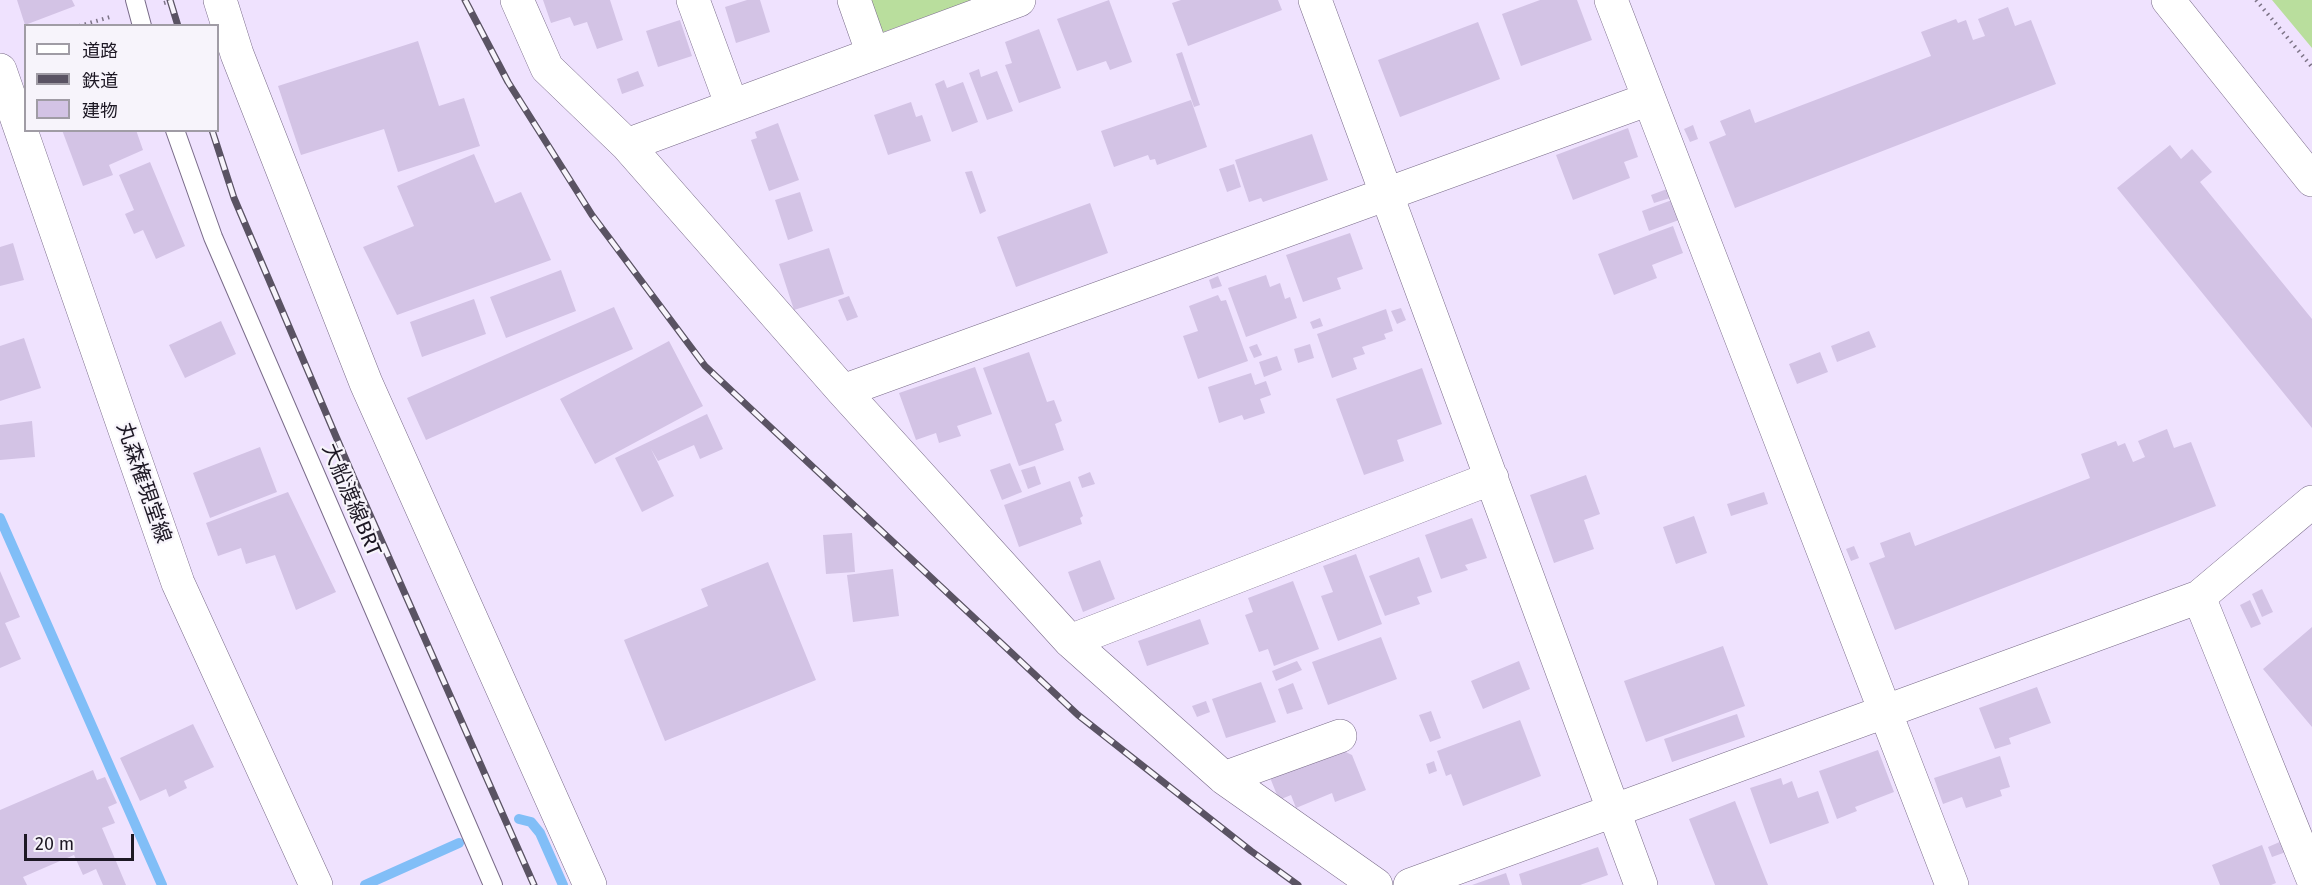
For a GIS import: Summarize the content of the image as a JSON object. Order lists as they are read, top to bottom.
{
  "streets": {
    "street": ["丸森権現堂線"],
    "lane": ["大船渡線BRT"]
  },
  "legend": ["道路", "鉄道", "建物"],
  "scale_bar": "20 m"
}
